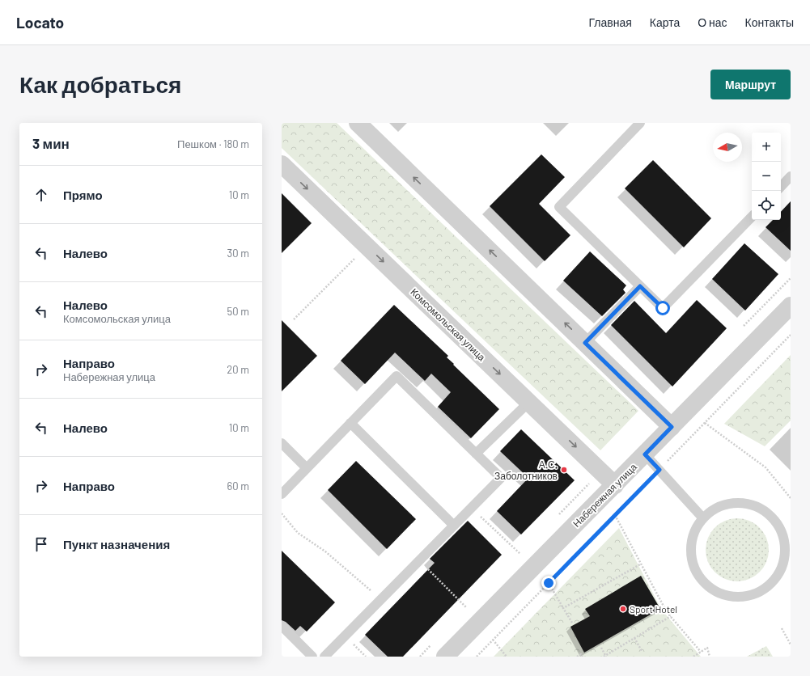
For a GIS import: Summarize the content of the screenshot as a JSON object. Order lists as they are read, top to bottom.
{
  "streets": {
    "street": ["Комсомольская улица", "Набережная улица"]
  },
  "crossings": [
    ["Комсомольская улица", "Набережная улица"]
  ],
  "places": ["А.С. Заболотников", "Sport Hotel"],
  "north": "left",
  "page": {
    "header": "Locato",
    "nav": [
      "Главная",
      "Карта",
      "О нас",
      "Контакты"
    ],
    "buttons": "Маршрут",
    "title": "Как добраться",
    "heading": ["3 мин", "Пешком · 180 m"],
    "map_buttons": ["+", "−"],
    "list": [
      ["Прямо", "10 m"],
      ["Налево", "30 m"],
      ["Налево", "Комсомольская улица", "50 m"],
      ["Направо", "Набережная улица", "20 m"],
      ["Налево", "10 m"],
      ["Направо", "60 m"],
      "Пункт назначения"
    ]
  }
}
